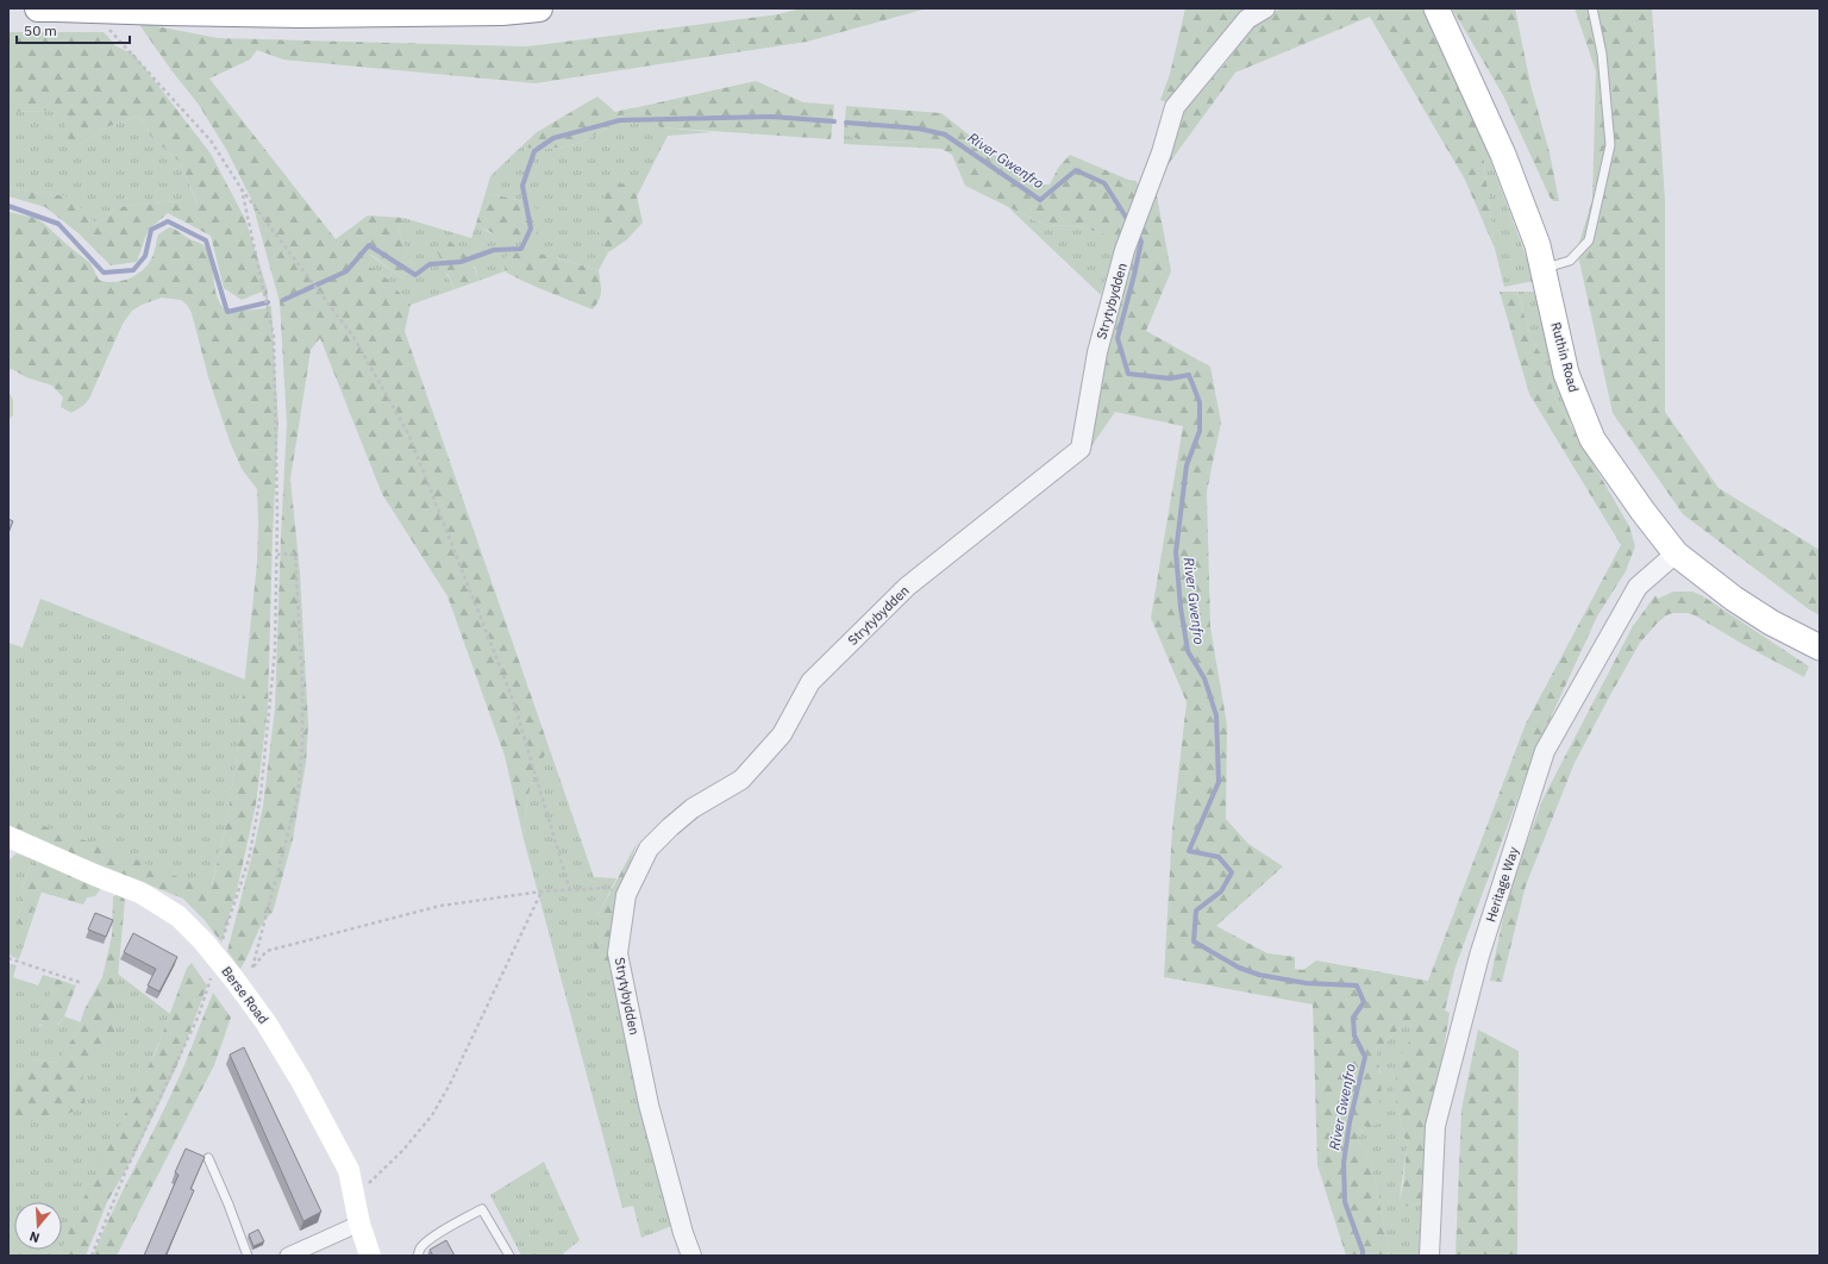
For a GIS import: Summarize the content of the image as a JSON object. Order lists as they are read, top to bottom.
{
  "streets": {
    "main road": ["Ruthin Road", "Berse Road"],
    "street": ["Strytybydden", "Heritage Way"]
  },
  "crossings": [
    ["Ruthin Road", "Heritage Way"]
  ],
  "water": ["River Gwenfro"],
  "scale_bar": "50 m",
  "north": "bottom"
}
